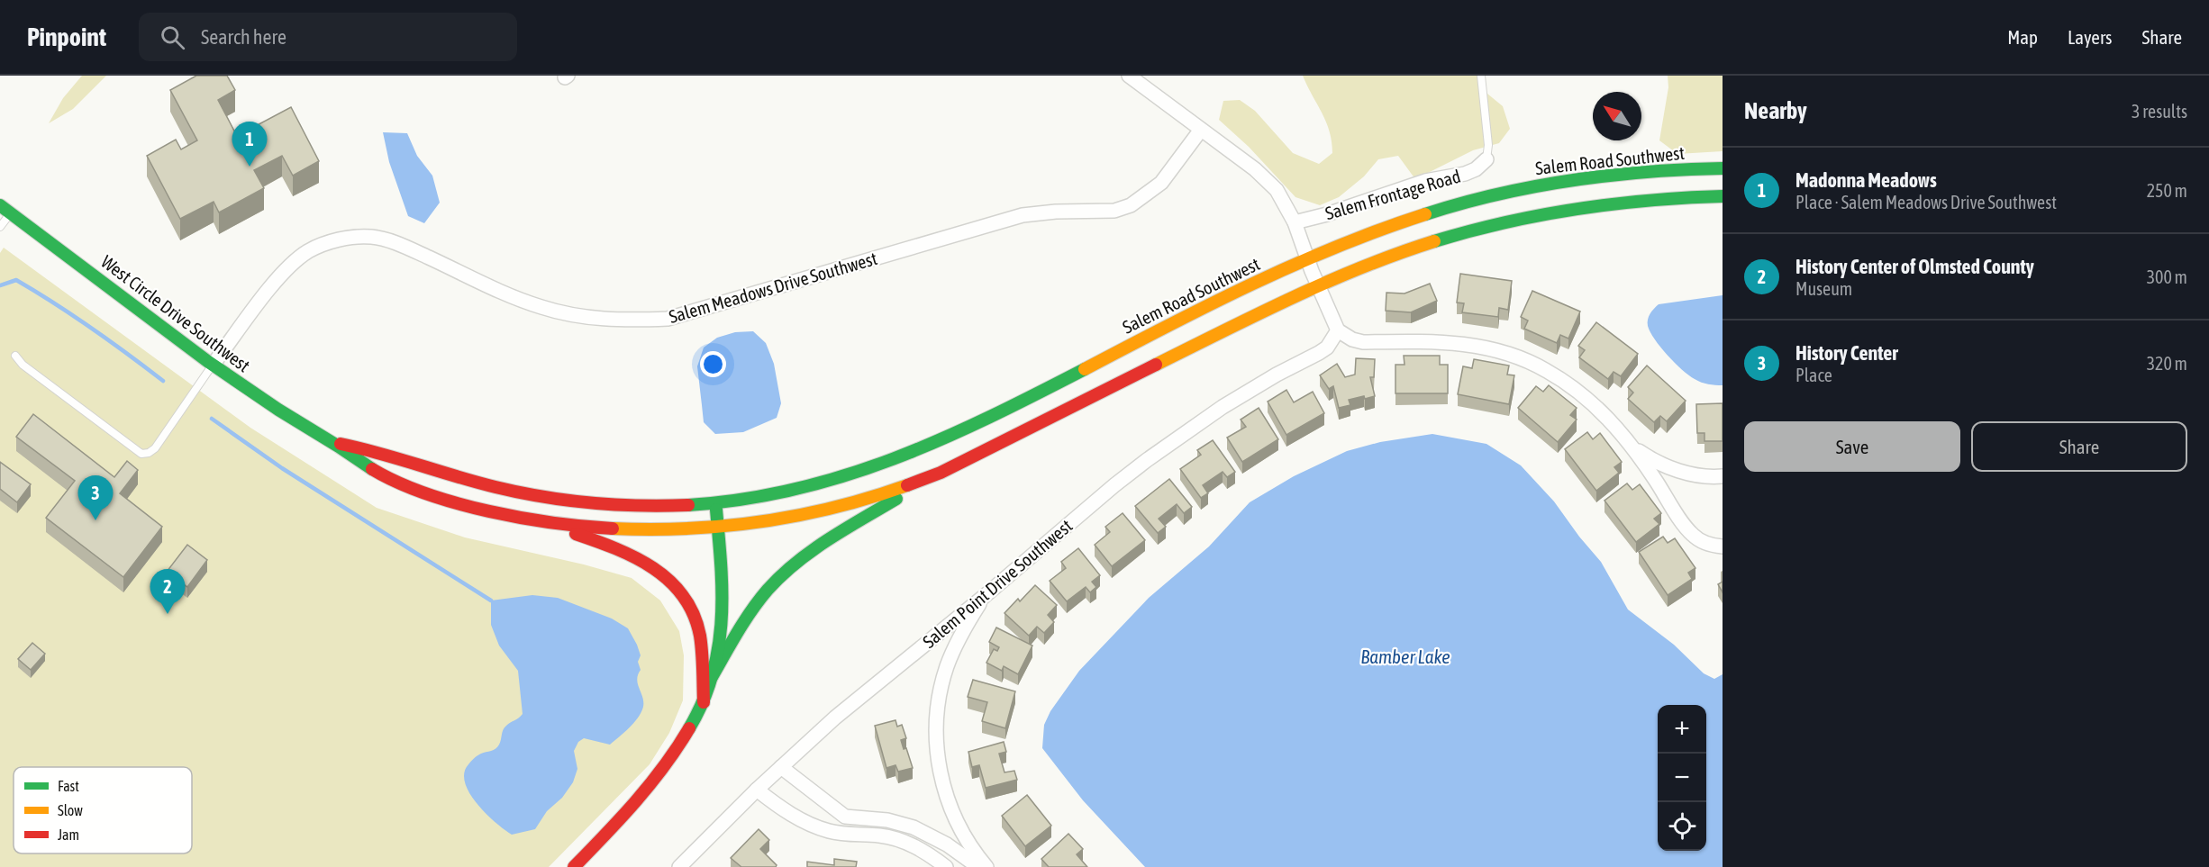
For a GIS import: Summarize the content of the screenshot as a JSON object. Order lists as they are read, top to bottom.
{
  "streets": {
    "main road": ["Salem Road Southwest", "West Circle Drive Southwest"],
    "street": ["Salem Frontage Road", "Salem Meadows Drive Southwest", "Salem Point Drive Southwest"]
  },
  "crossings": [
    ["Salem Road Southwest", "West Circle Drive Southwest"],
    ["Salem Meadows Drive Southwest", "West Circle Drive Southwest"]
  ],
  "water": ["Bamber Lake"],
  "legend": ["Fast", "Slow", "Jam"],
  "north": "top left",
  "page": {
    "header": "Pinpoint",
    "search": "Search here",
    "nav": ["Map", "Layers", "Share"],
    "heading": ["Nearby", "3 results"],
    "pins": ["1", "3", "2"],
    "list": [
      {
        "mark": "1",
        "name": "Madonna Meadows",
        "note": "Place · Salem Meadows Drive Southwest",
        "value": "250 m"
      },
      {
        "mark": "2",
        "name": "History Center of Olmsted County",
        "note": "Museum",
        "value": "300 m"
      },
      {
        "mark": "3",
        "name": "History Center",
        "note": "Place",
        "value": "320 m"
      }
    ],
    "buttons": ["Save", "Share"],
    "map_buttons": ["+", "−"]
  }
}
